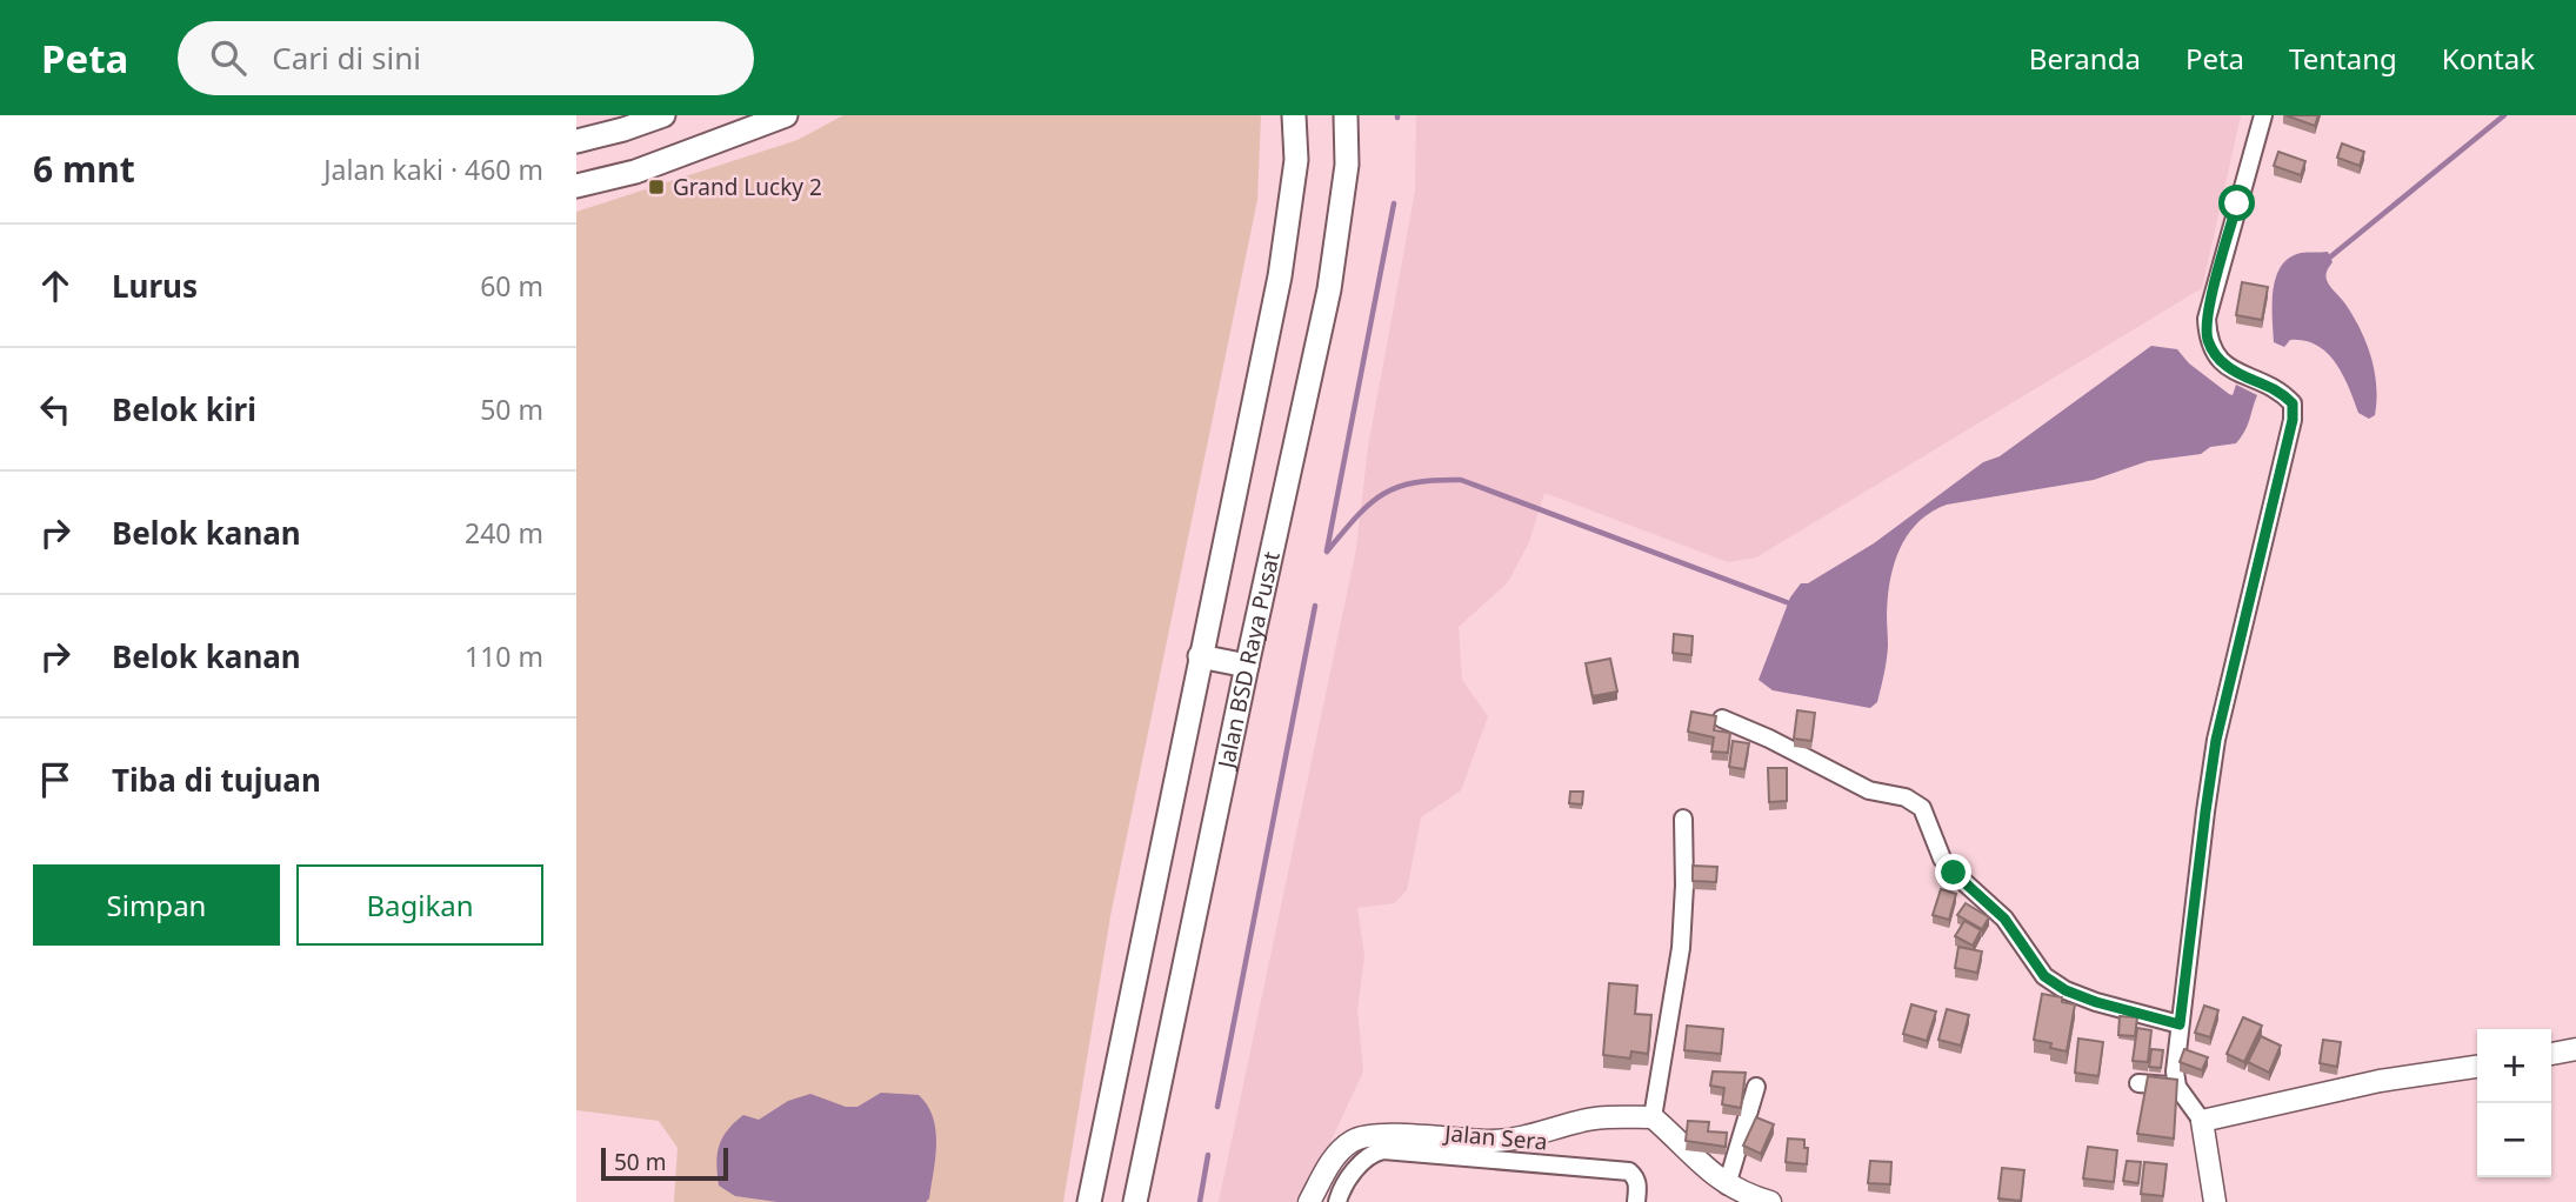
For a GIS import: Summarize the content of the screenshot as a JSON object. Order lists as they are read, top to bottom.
{
  "streets": {
    "main road": ["Jalan BSD Raya Pusat"],
    "street": ["Jalan Sera"]
  },
  "places": {
    "transit": ["Grand Lucky 2"]
  },
  "scale_bar": "50 m",
  "page": {
    "header": "Peta",
    "search": "Cari di sini",
    "nav": [
      "Beranda",
      "Peta",
      "Tentang",
      "Kontak"
    ],
    "heading": ["6 mnt", "Jalan kaki · 460 m"],
    "list": [
      ["Lurus", "60 m"],
      ["Belok kiri", "50 m"],
      ["Belok kanan", "240 m"],
      ["Belok kanan", "110 m"],
      "Tiba di tujuan"
    ],
    "buttons": ["Simpan", "Bagikan"],
    "map_buttons": ["+", "−"],
    "scale": "50 m"
  }
}
